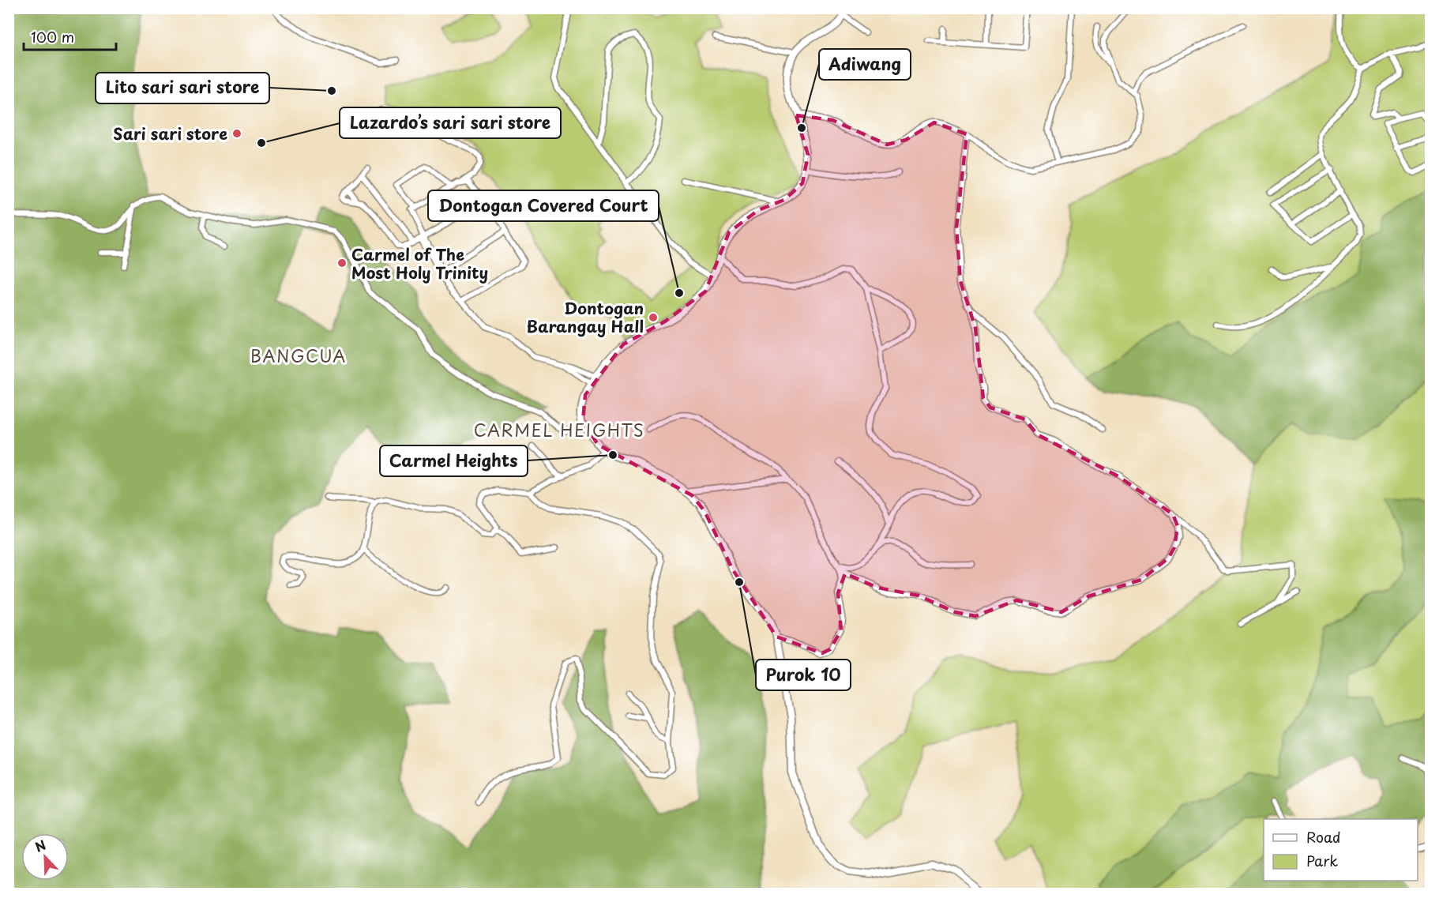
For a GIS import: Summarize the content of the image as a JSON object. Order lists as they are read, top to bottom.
{
  "districts": ["BANGCUA", "CARMEL HEIGHTS"],
  "places": [
    "Lito sari sari store",
    "Adiwang",
    "Sari sari store",
    "Lazardo’s sari sari store",
    "Carmel of The Most Holy Trinity",
    "Dontogan Covered Court",
    "Dontogan Barangay Hall",
    "Carmel Heights",
    "Purok 10"
  ],
  "legend": ["Road", "Park"],
  "scale_bar": "100 m",
  "north": "top left"
}
